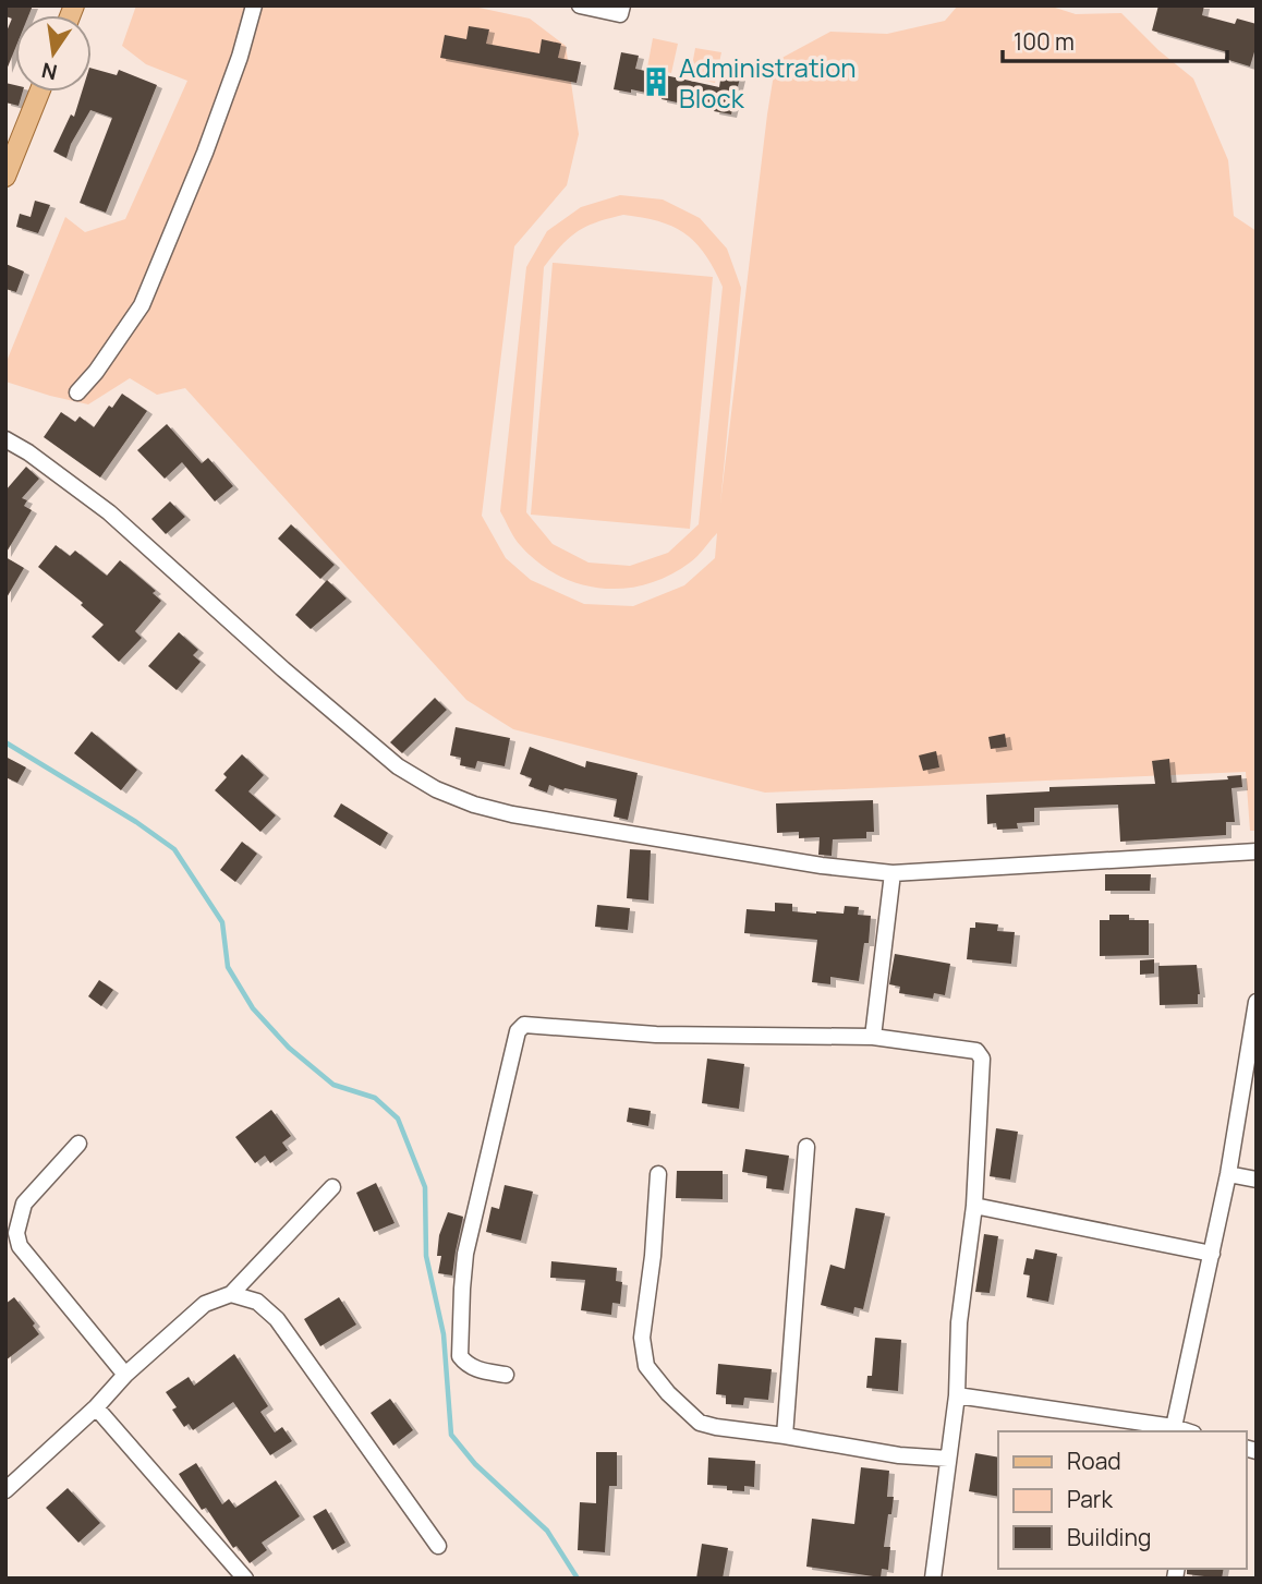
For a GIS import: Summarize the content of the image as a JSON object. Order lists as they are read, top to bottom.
{
  "places": {
    "building": ["Administration Block"]
  },
  "legend": ["Road", "Park", "Building"],
  "scale_bar": "100 m",
  "north": "bottom"
}
